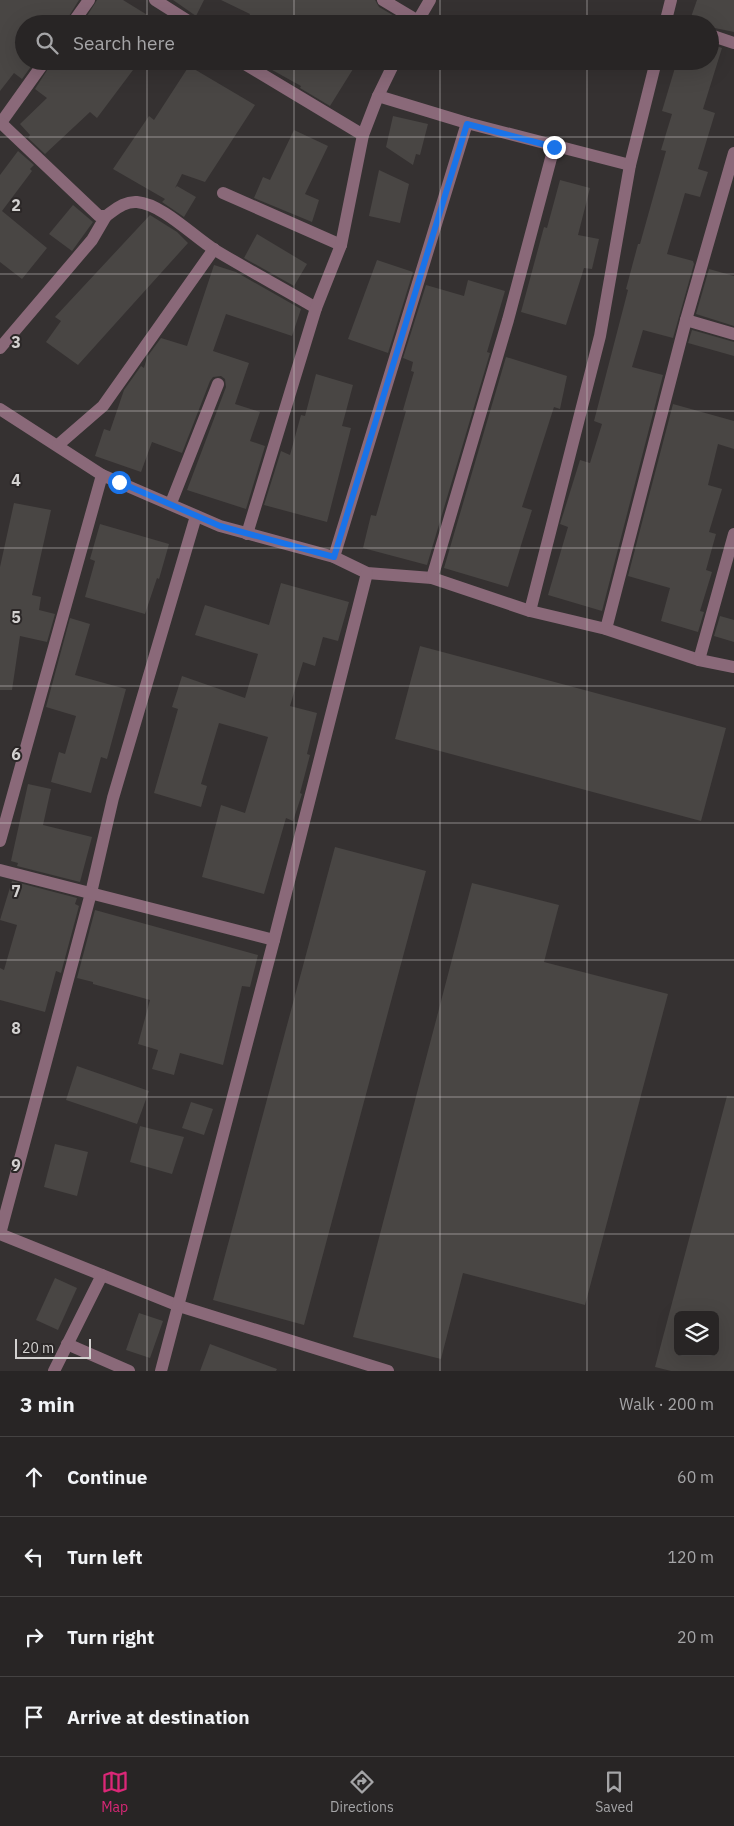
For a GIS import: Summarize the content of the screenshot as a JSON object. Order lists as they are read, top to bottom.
{
  "scale_bar": "20 m",
  "page": {
    "search": "Search here",
    "scale": "20 m",
    "heading": ["3 min", "Walk · 200 m"],
    "list": [
      ["Continue", "60 m"],
      ["Turn left", "120 m"],
      ["Turn right", "20 m"],
      "Arrive at destination"
    ],
    "nav": ["Map", "Directions", "Saved"]
  },
  "grid": {
    "rows": [
      "2",
      "3",
      "4",
      "5",
      "6",
      "7",
      "8",
      "9"
    ]
  }
}
